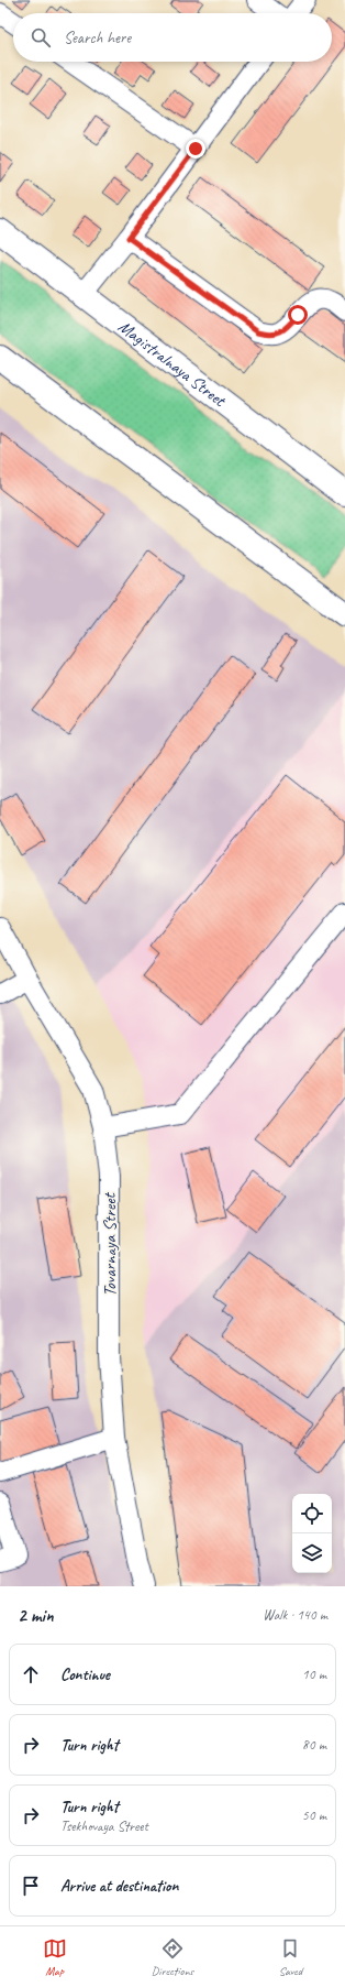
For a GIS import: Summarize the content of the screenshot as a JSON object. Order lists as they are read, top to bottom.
{
  "streets": {
    "main road": ["Magistralnaya Street"],
    "street": ["Tovarnaya Street"]
  },
  "page": {
    "search": "Search here",
    "heading": ["2 min", "Walk · 140 m"],
    "list": [
      ["Continue", "10 m"],
      ["Turn right", "80 m"],
      ["Turn right", "Tsekhovaya Street", "50 m"],
      "Arrive at destination"
    ],
    "nav": ["Map", "Directions", "Saved"]
  }
}
